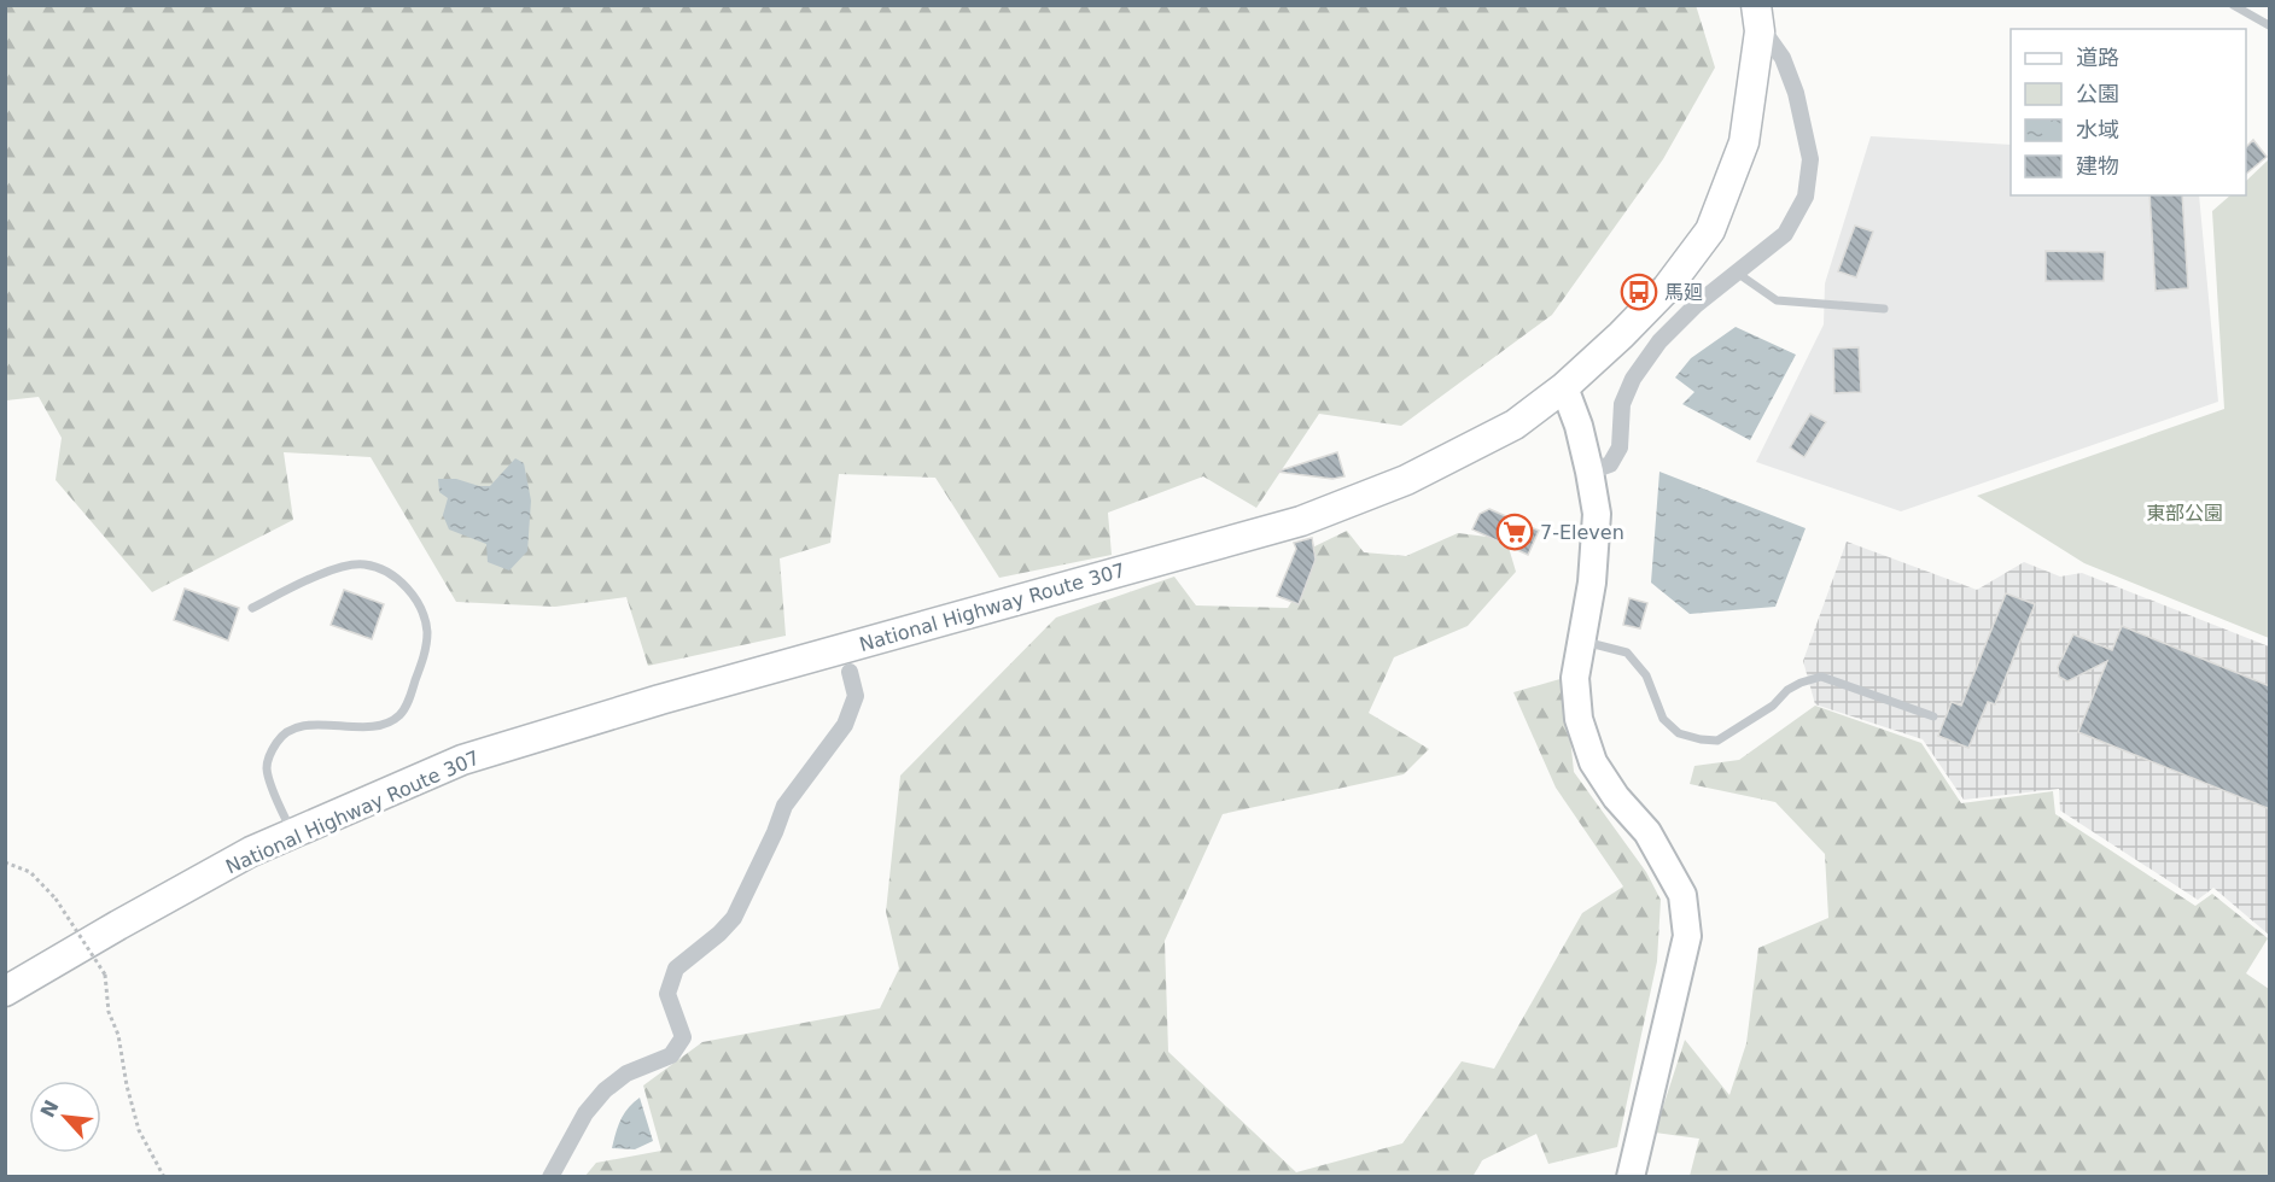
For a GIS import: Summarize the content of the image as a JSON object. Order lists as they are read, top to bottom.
{
  "streets": {
    "highway": ["National Highway Route 307"]
  },
  "parks": ["東部公園"],
  "places": {
    "bus stop": ["馬廻"],
    "supermarket": ["7-Eleven"]
  },
  "legend": [
    "道路",
    "公園",
    "水域",
    "建物"
  ],
  "north": "top left"
}
